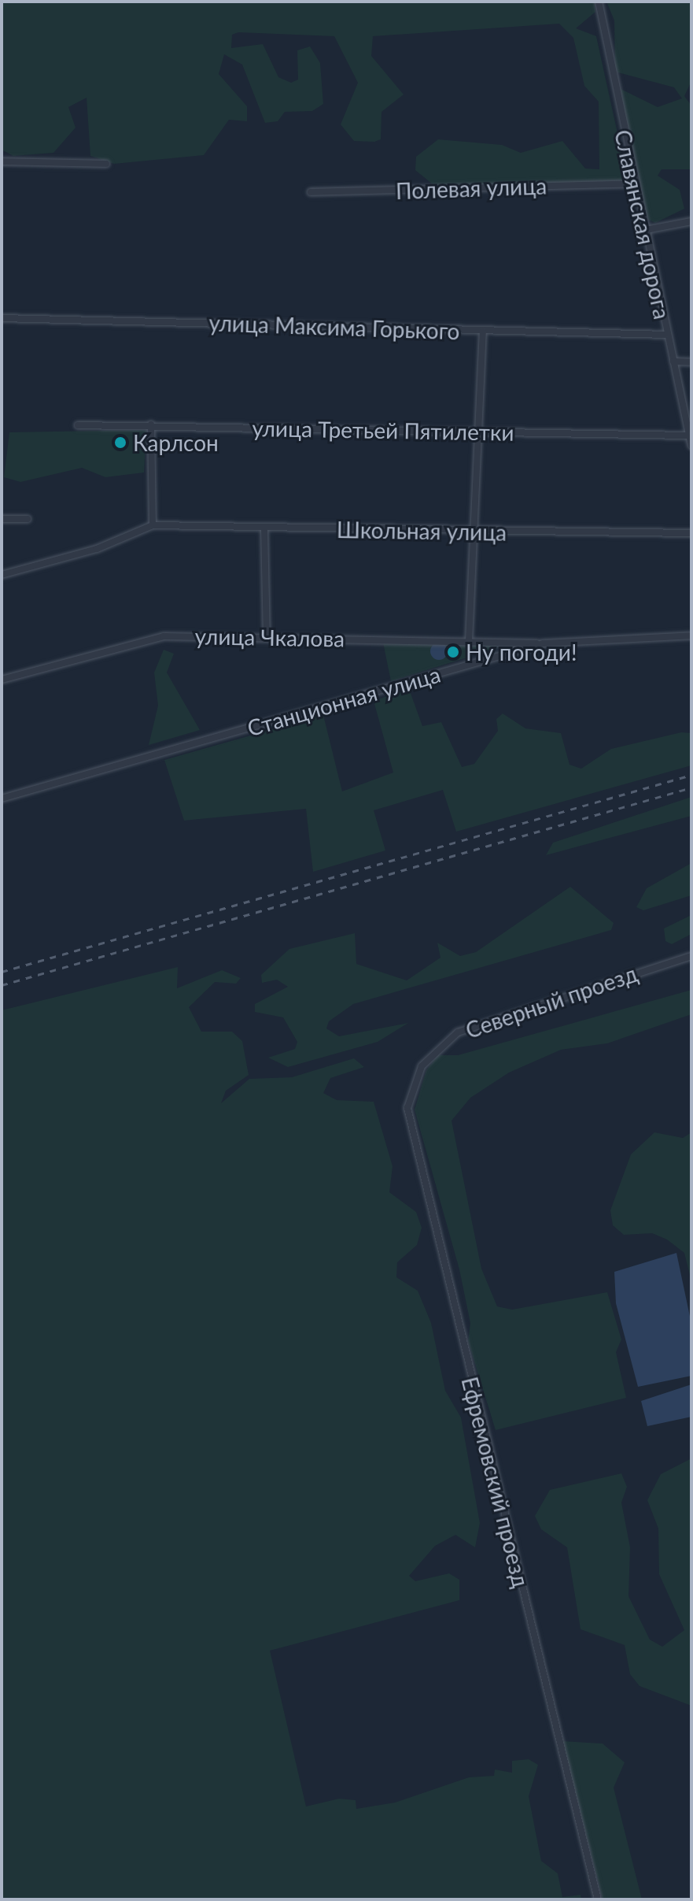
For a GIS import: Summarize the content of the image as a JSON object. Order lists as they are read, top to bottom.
{
  "streets": {
    "street": [
      "Полевая улица",
      "Славянская дорога",
      "улица Максима Горького",
      "улица Третьей Пятилетки",
      "Школьная улица",
      "улица Чкалова",
      "Станционная улица",
      "Северный проезд",
      "Ефремовский проезд"
    ]
  },
  "crossings": [
    ["Полевая улица", "Славянская дорога"],
    ["Славянская дорога", "улица Максима Горького"],
    ["Славянская дорога", "улица Третьей Пятилетки"],
    ["улица Чкалова", "Станционная улица"],
    ["Северный проезд", "Ефремовский проезд"]
  ],
  "places": ["Карлсон", "Ну погоди!"]
}
